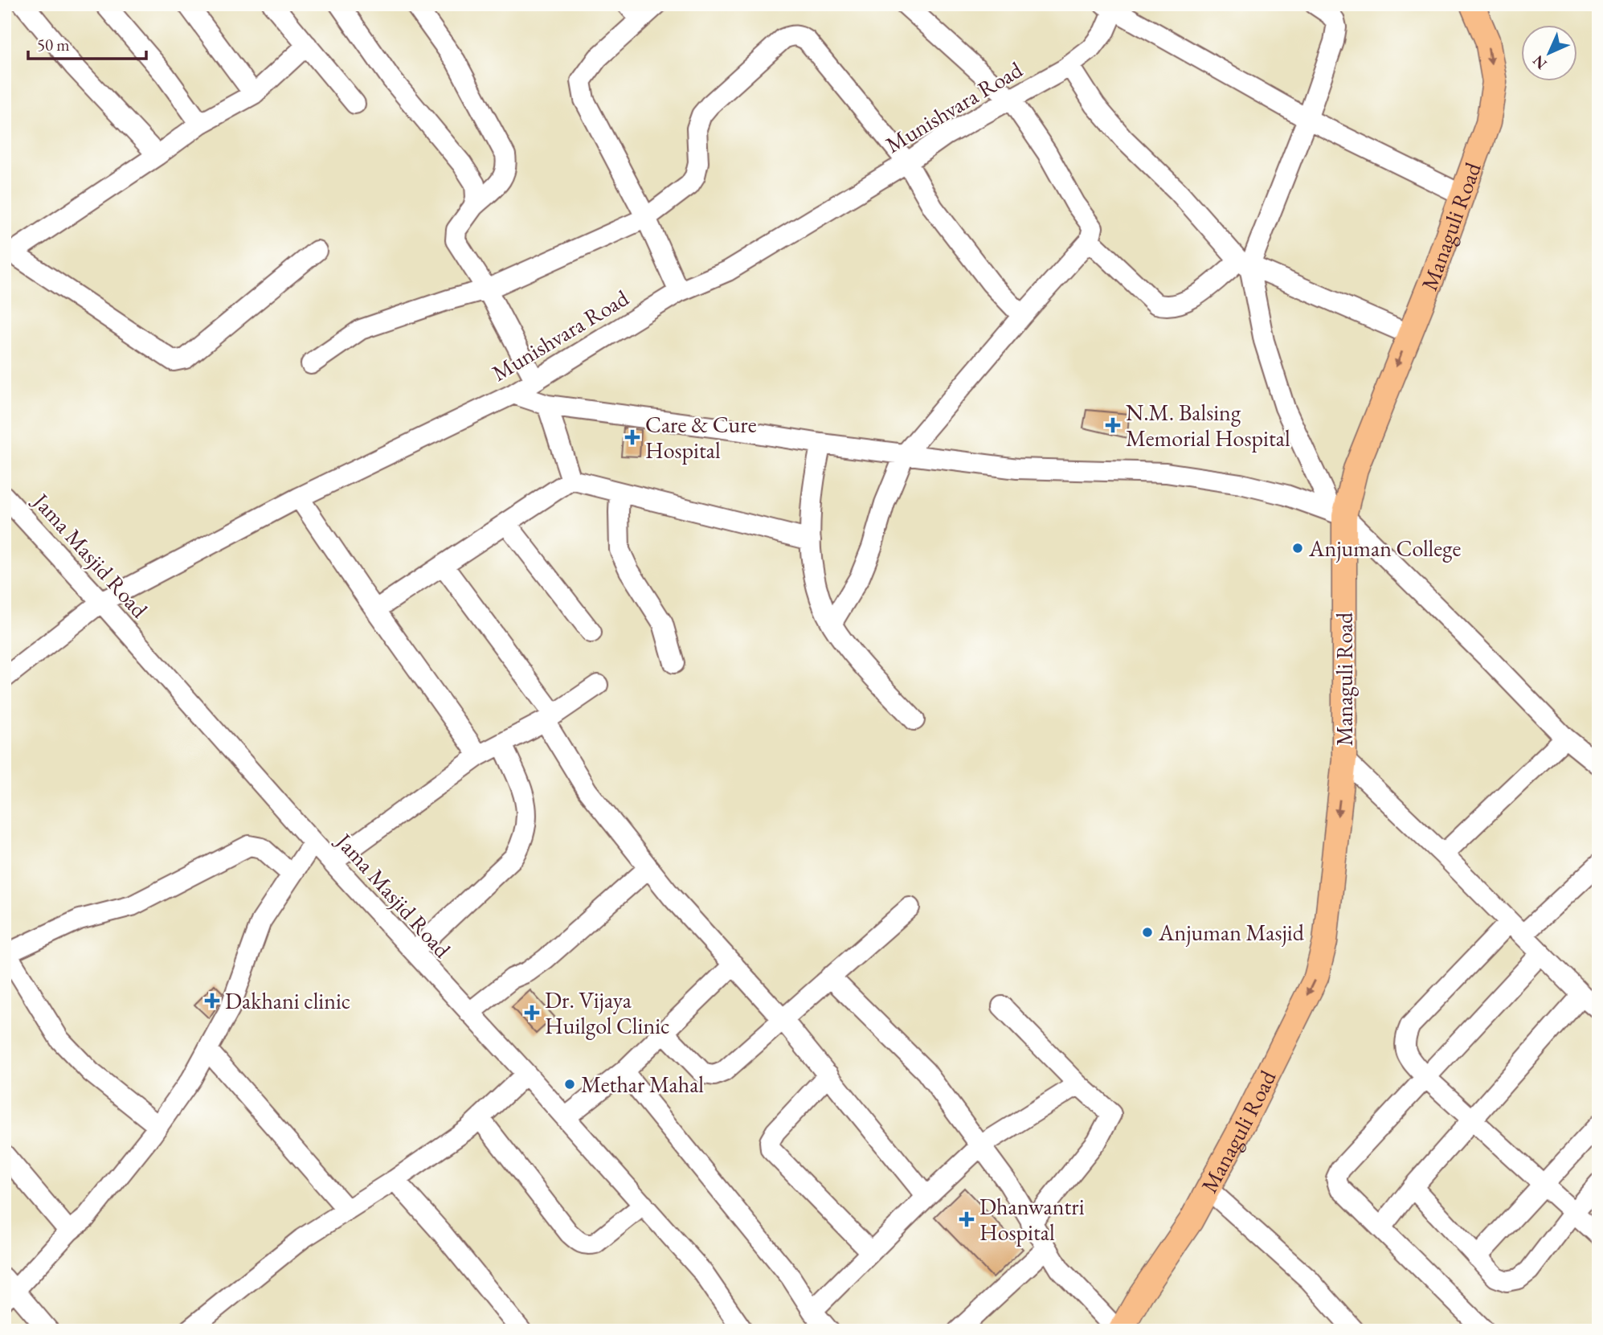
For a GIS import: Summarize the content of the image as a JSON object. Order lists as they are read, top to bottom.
{
  "streets": {
    "main road": ["Managuli Road"],
    "street": ["Munishvara Road", "Jama Masjid Road"]
  },
  "crossings": [
    ["Munishvara Road", "Jama Masjid Road"]
  ],
  "one_way": ["Managuli Road"],
  "places": {
    "health": [
      "N.M. Balsing Memorial Hospital",
      "Care & Cure Hospital",
      "Dakhani clinic",
      "Dr. Vijaya Huilgol Clinic",
      "Dhanwantri Hospital"
    ],
    "other": ["Anjuman College", "Anjuman Masjid", "Methar Mahal"]
  },
  "scale_bar": "50 m",
  "north": "bottom left"
}
